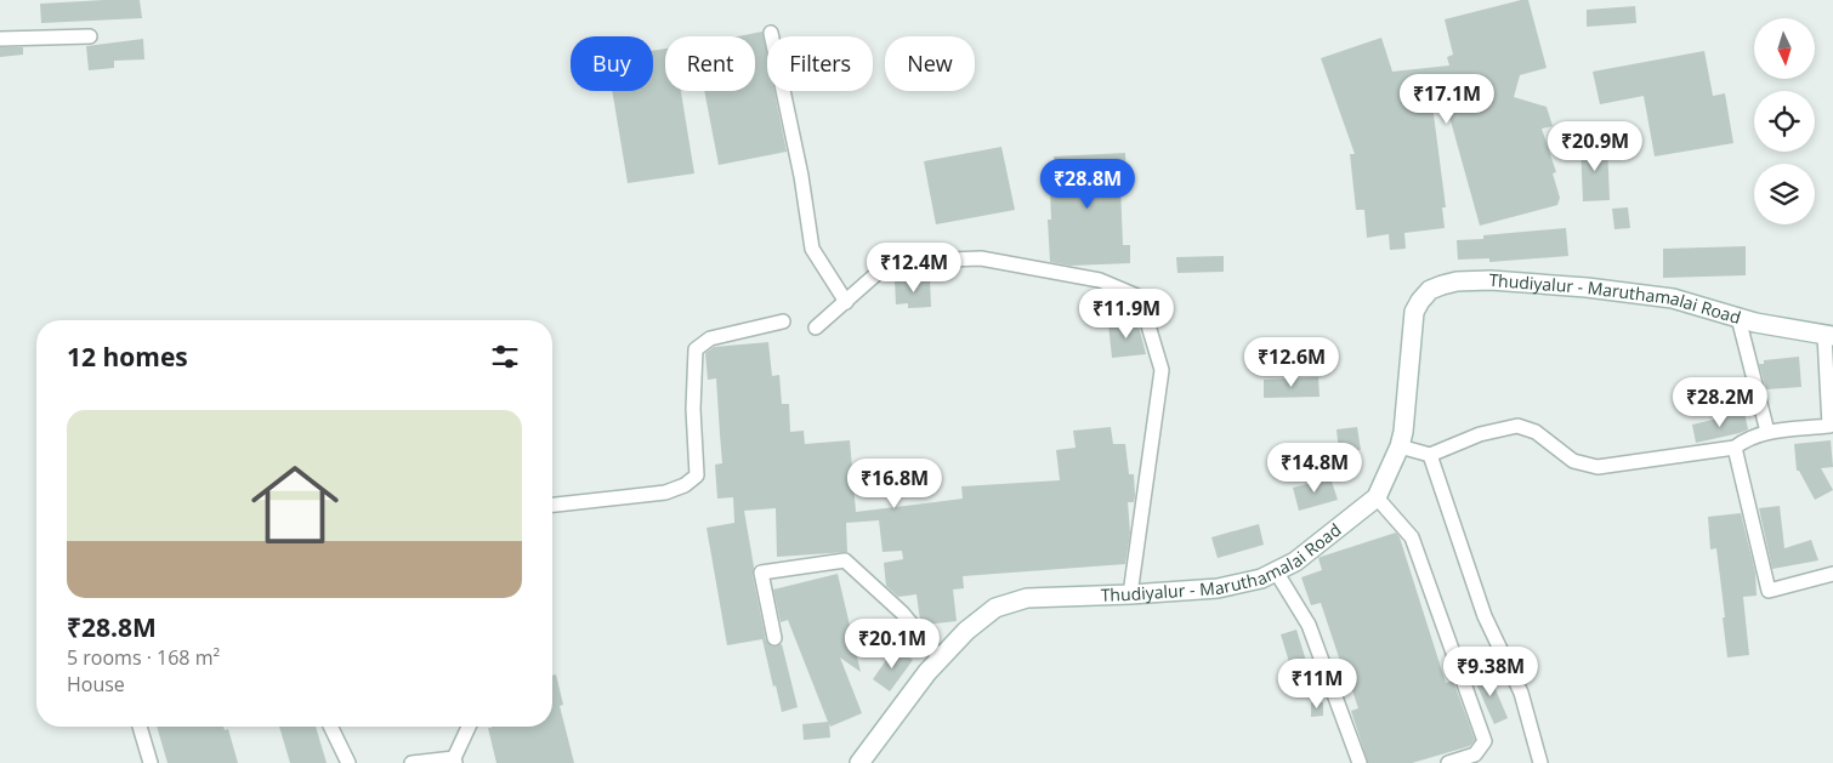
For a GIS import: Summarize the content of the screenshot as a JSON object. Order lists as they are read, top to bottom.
{
  "streets": {
    "main road": ["Thudiyalur - Maruthamalai Road"]
  },
  "north": "bottom",
  "page": {
    "chip": [
      "Buy",
      "Rent",
      "Filters",
      "New"
    ],
    "price": [
      "₹17.1M",
      "₹20.9M",
      "₹28.8M",
      "₹12.4M",
      "₹11.9M",
      "₹12.6M",
      "₹28.2M",
      "₹14.8M",
      "₹16.8M",
      "₹20.1M",
      "₹9.38M",
      "₹11M"
    ],
    "heading": "12 homes",
    "list": [
      {
        "name": "₹28.8M",
        "note": "5 rooms · 168 m² · House"
      }
    ]
  }
}
